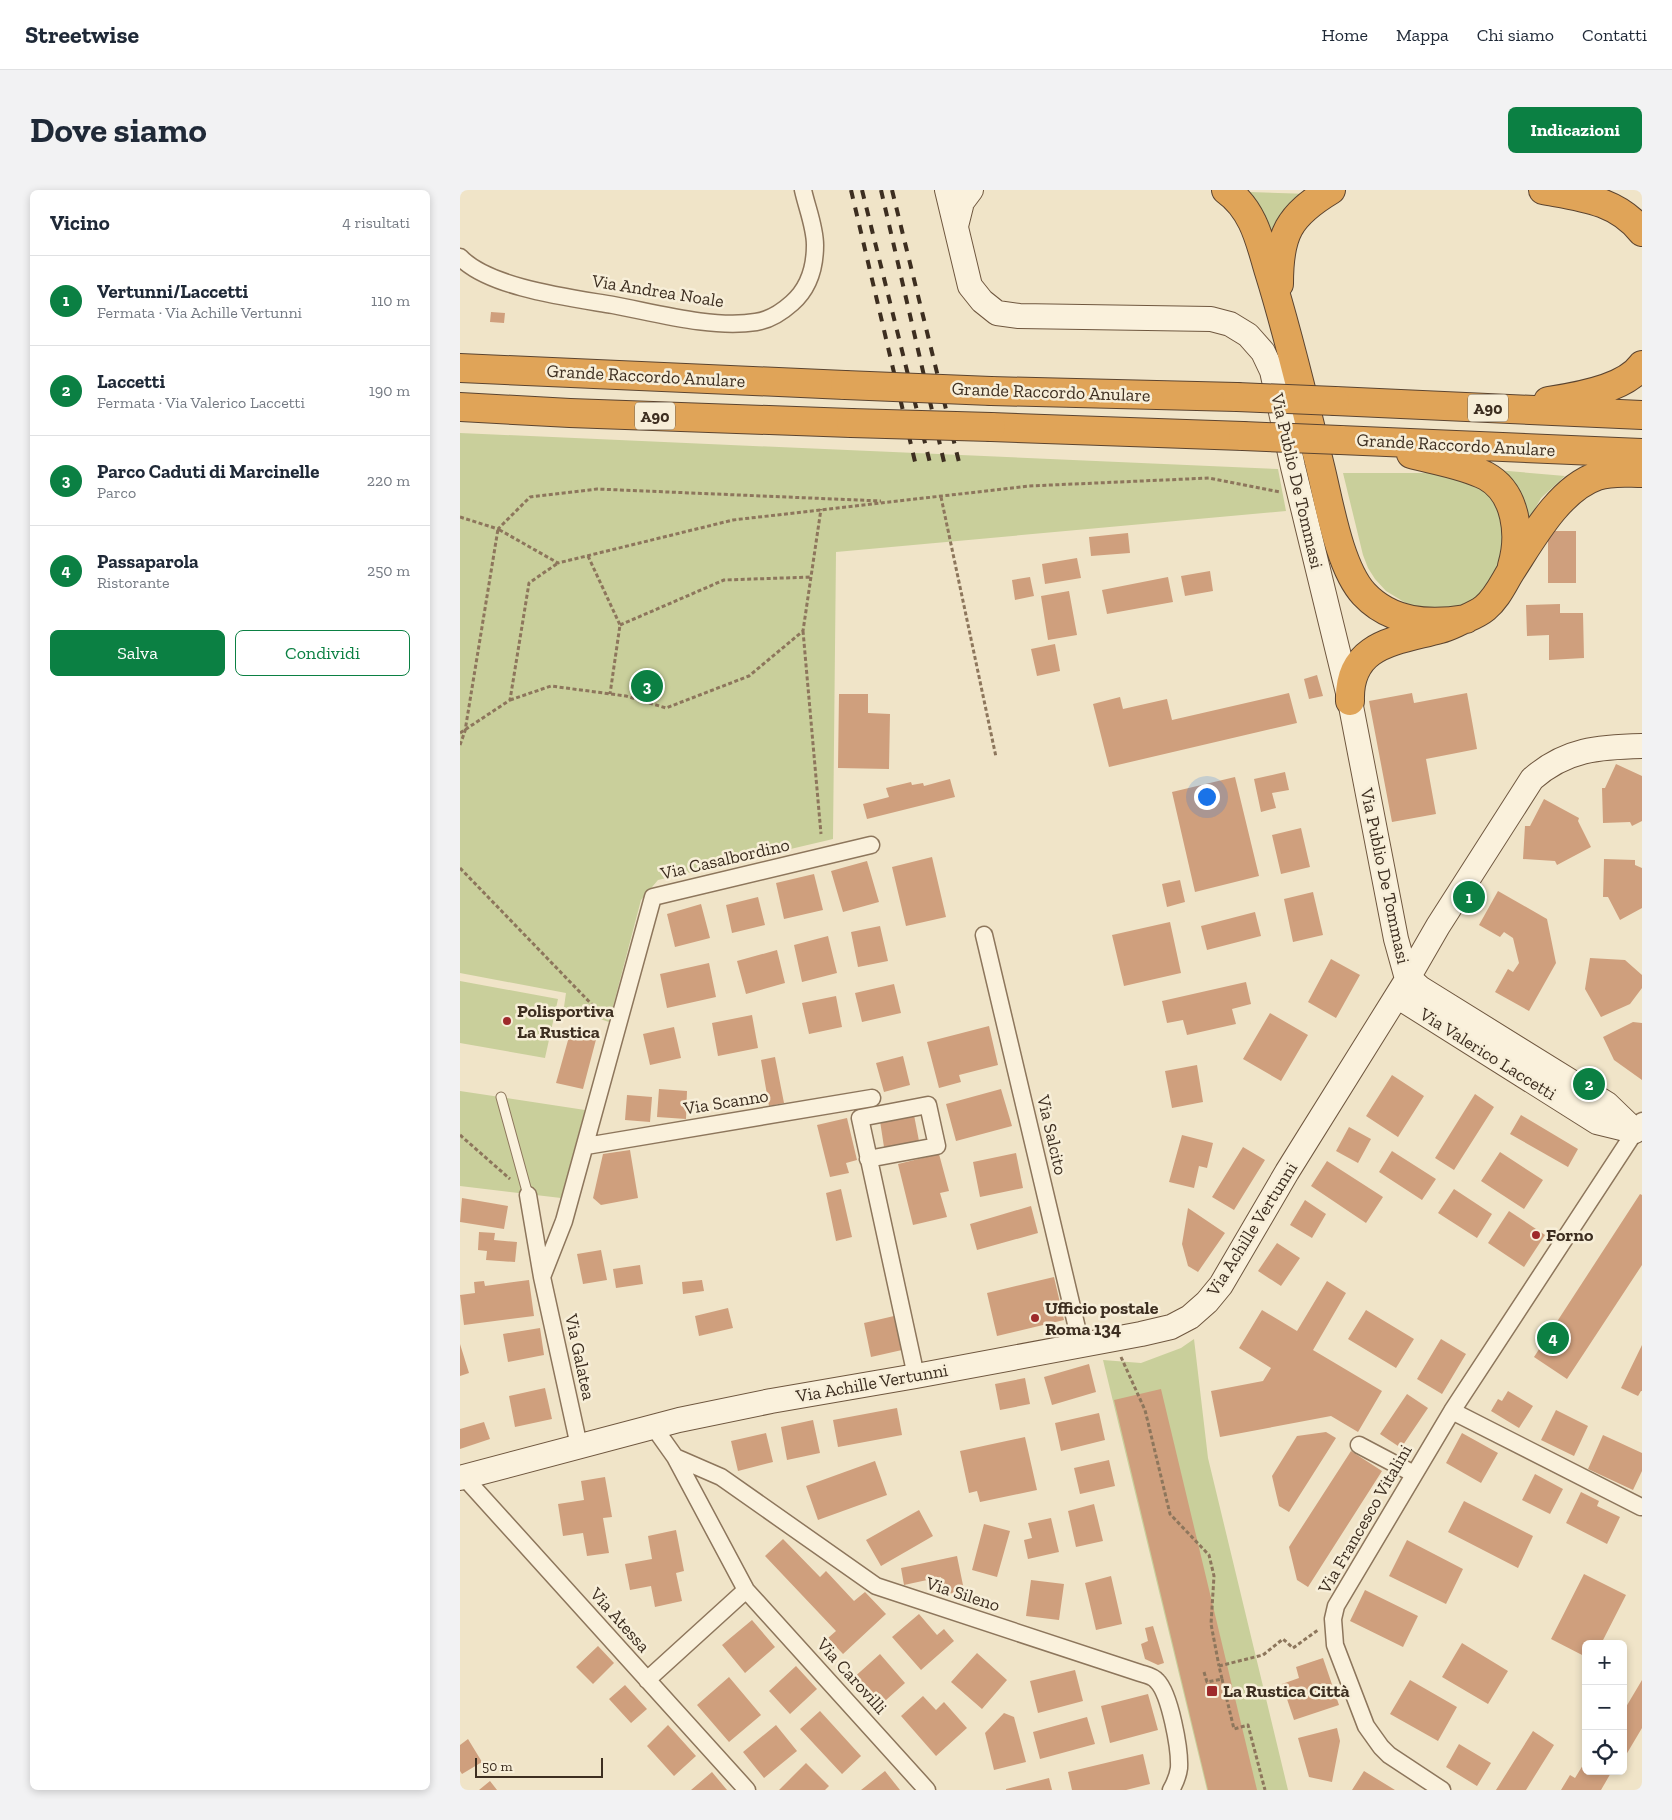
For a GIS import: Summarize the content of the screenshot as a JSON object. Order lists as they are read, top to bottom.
{
  "streets": {
    "highway": ["Grande Raccordo Anulare", "A90"],
    "street": [
      "Via Andrea Noale",
      "Via Publio De Tommasi",
      "Via Casalbordino",
      "Via Valerico Laccetti",
      "Via Scanno",
      "Via Salcito",
      "Via Achille Vertunni",
      "Via Galatea",
      "Via Francesco Vitalini",
      "Via Sileno",
      "Via Atessa",
      "Via Carovilli"
    ]
  },
  "crossings": [
    ["Via Publio De Tommasi", "Via Valerico Laccetti"],
    ["Via Publio De Tommasi", "Via Achille Vertunni"],
    ["Via Casalbordino", "Via Scanno"],
    ["Via Casalbordino", "Via Galatea"],
    ["Via Valerico Laccetti", "Via Achille Vertunni"],
    ["Via Valerico Laccetti", "Via Francesco Vitalini"],
    ["Via Salcito", "Via Achille Vertunni"],
    ["Via Achille Vertunni", "Via Galatea"],
    ["Via Achille Vertunni", "Via Atessa"],
    ["Via Achille Vertunni", "Via Carovilli"],
    ["Via Sileno", "Via Carovilli"]
  ],
  "places": {
    "other": ["Polisportiva La Rustica", "Forno", "Ufficio postale Roma 134"],
    "transit": ["La Rustica Città"]
  },
  "scale_bar": "50 m",
  "page": {
    "header": "Streetwise",
    "nav": [
      "Home",
      "Mappa",
      "Chi siamo",
      "Contatti"
    ],
    "buttons": [
      "Indicazioni",
      ["Salva", "Condividi"]
    ],
    "title": "Dove siamo",
    "heading": ["Vicino", "4 risultati"],
    "list": [
      {
        "mark": "1",
        "name": "Vertunni/Laccetti",
        "note": "Fermata · Via Achille Vertunni",
        "value": "110 m"
      },
      {
        "mark": "2",
        "name": "Laccetti",
        "note": "Fermata · Via Valerico Laccetti",
        "value": "190 m"
      },
      {
        "mark": "3",
        "name": "Parco Caduti di Marcinelle",
        "note": "Parco",
        "value": "220 m"
      },
      {
        "mark": "4",
        "name": "Passaparola",
        "note": "Ristorante",
        "value": "250 m"
      }
    ],
    "pins": [
      "3",
      "1",
      "2",
      "4"
    ],
    "map_buttons": ["+", "−"],
    "scale": "50 m"
  }
}
